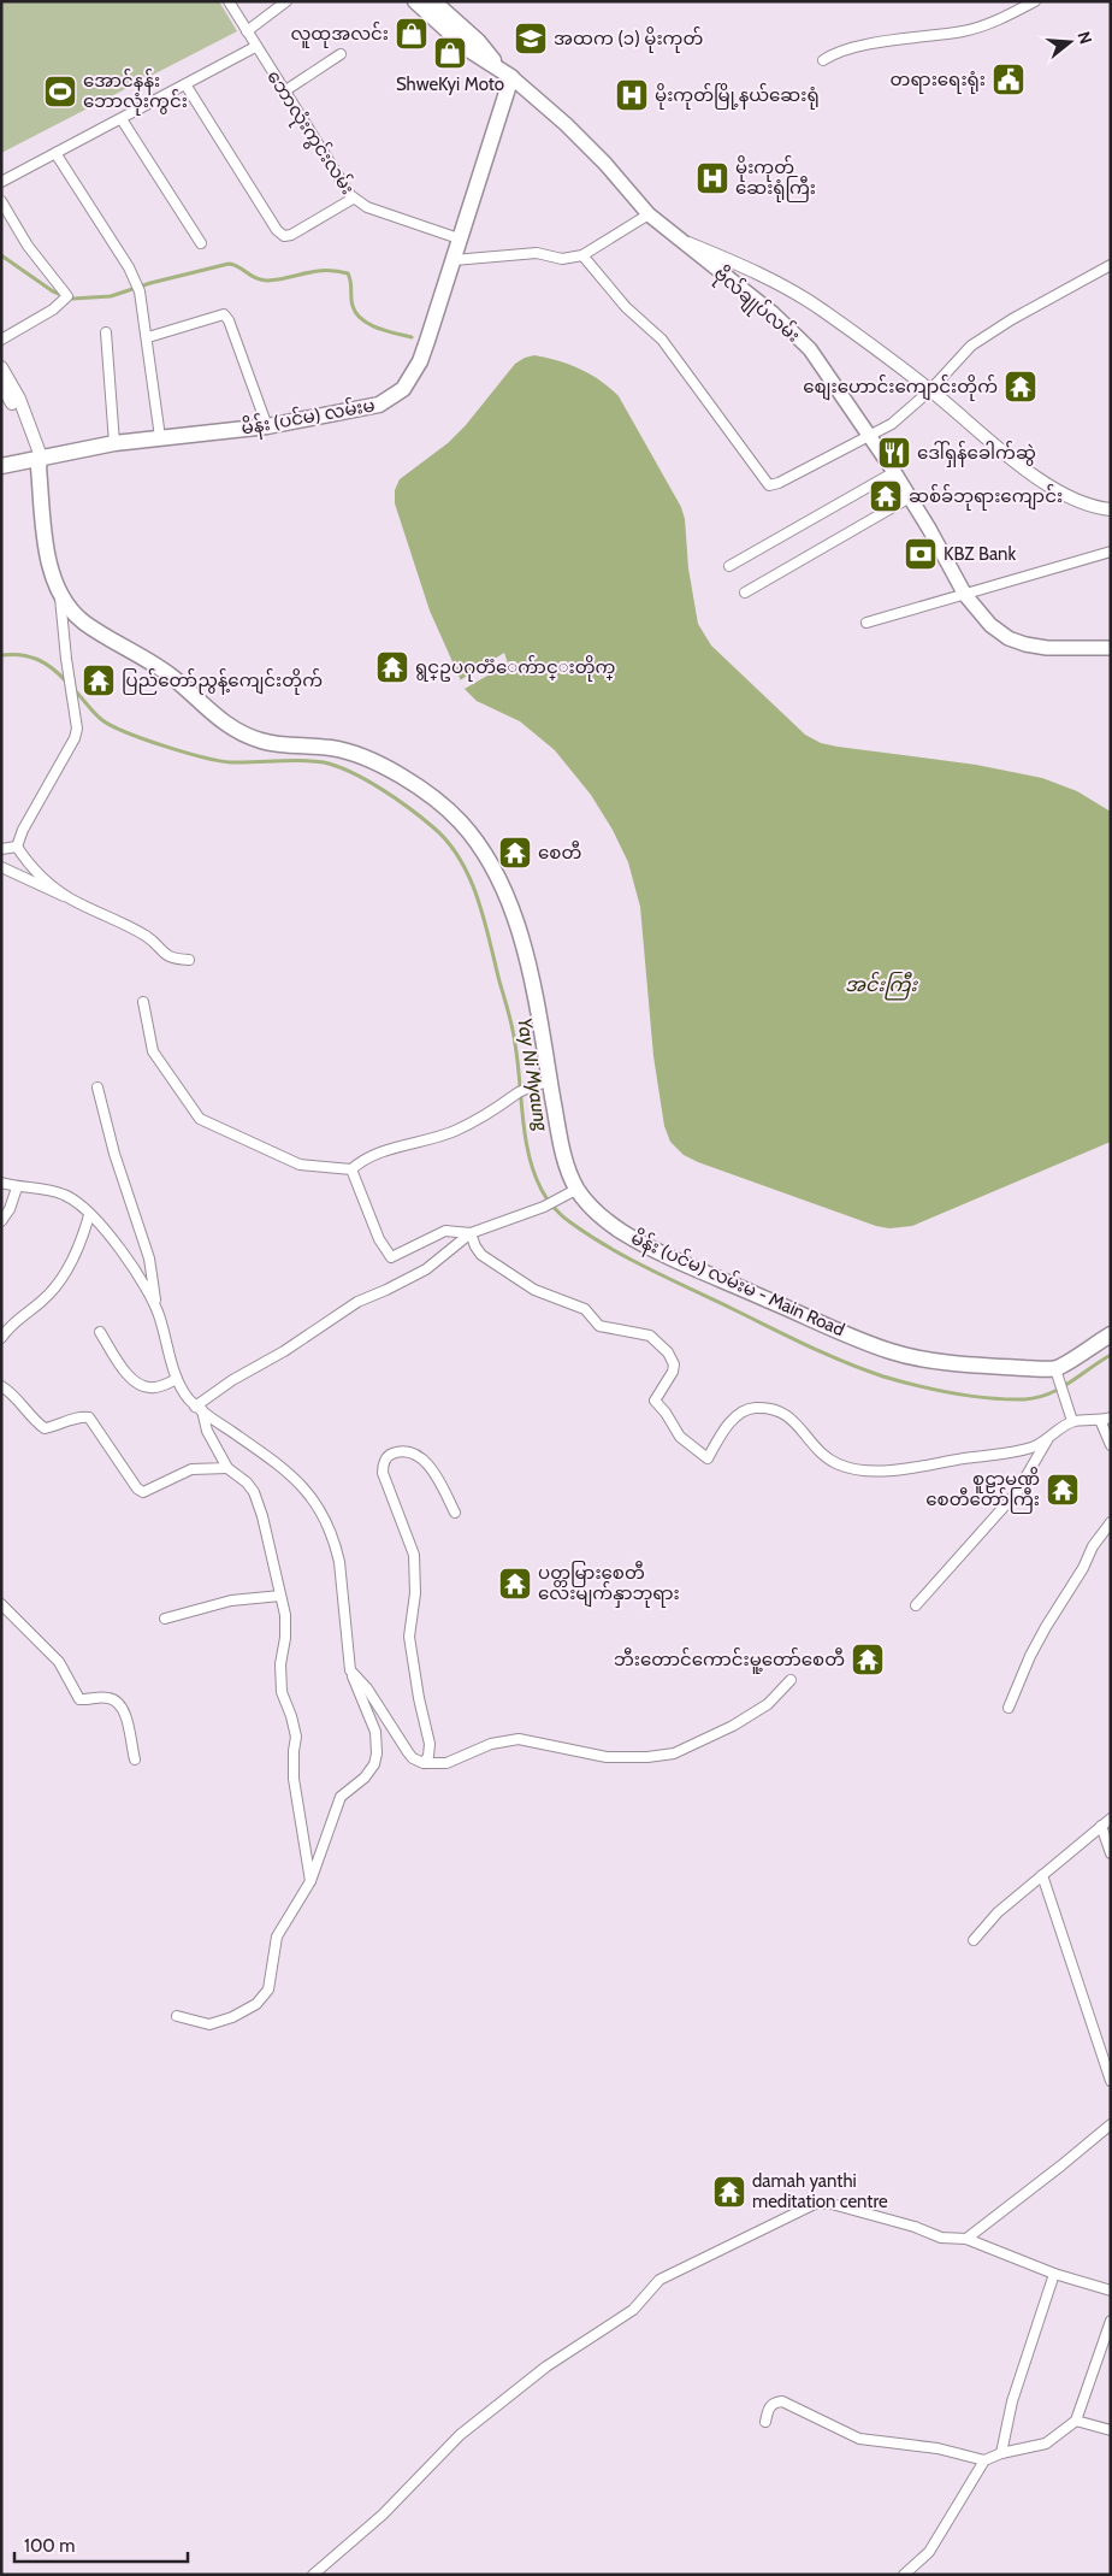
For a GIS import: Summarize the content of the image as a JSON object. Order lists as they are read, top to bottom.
{
  "streets": {
    "main road": ["ဗိုလ်‌ချုပ်‌လမ်း", "မိန်း (ပင်မ) လမ်းမ", "မိန်း (ပင်မ) လမ်းမ - Main Road"],
    "street": ["‌ဘောလုံးကွင်းလမ်း"]
  },
  "crossings": [
    ["‌ဘောလုံးကွင်းလမ်း", "မိန်း (ပင်မ) လမ်းမ"],
    ["ဗိုလ်‌ချုပ်‌လမ်း", "မိန်း (ပင်မ) လမ်းမ"],
    ["မိန်း (ပင်မ) လမ်းမ", "မိန်း (ပင်မ) လမ်းမ - Main Road"]
  ],
  "water": ["အင်းကြီး", "Yay Ni Myaung"],
  "places": {
    "shop": ["လူထုအလင်း", "ShweKyi Moto"],
    "school or university": ["အထက (၁) မိုးကုတ်"],
    "public building": ["တရားရေးရုံး"],
    "sports": ["အောင်နန်း ဘောလုံးကွင်း"],
    "hospital": ["မိုးကုတ်မြို့နယ်ဆေးရုံ", "မိုးကုတ်‌ ‌ဆေးရုံကြီး"],
    "temple": [
      "စျေးဟောင်းကျောင်းတိုက်",
      "ဆစ်ခ်ဘုရားကျောင်း",
      "ရွင္ဥပဂုတၱေက်ာင္းတိုက္",
      "ပြည်‌‌တော်ညွန့်ကျေင်းတိုက်",
      "စေတီ",
      "စူဠာမဏိ စေတီတော်ကြီး",
      "ပတ္တမြား‌စေတီ‌ လေးမျက်နှာဘုရား",
      "ဘီးတောင်ကောင်းမူ့တော်စေတီ",
      "damah yanthi meditation centre"
    ],
    "restaurant": ["ဒေါ်ရှန်ခေါက်ဆွဲ"],
    "bank": ["KBZ Bank"]
  },
  "scale_bar": "100 m",
  "north": "right"
}
